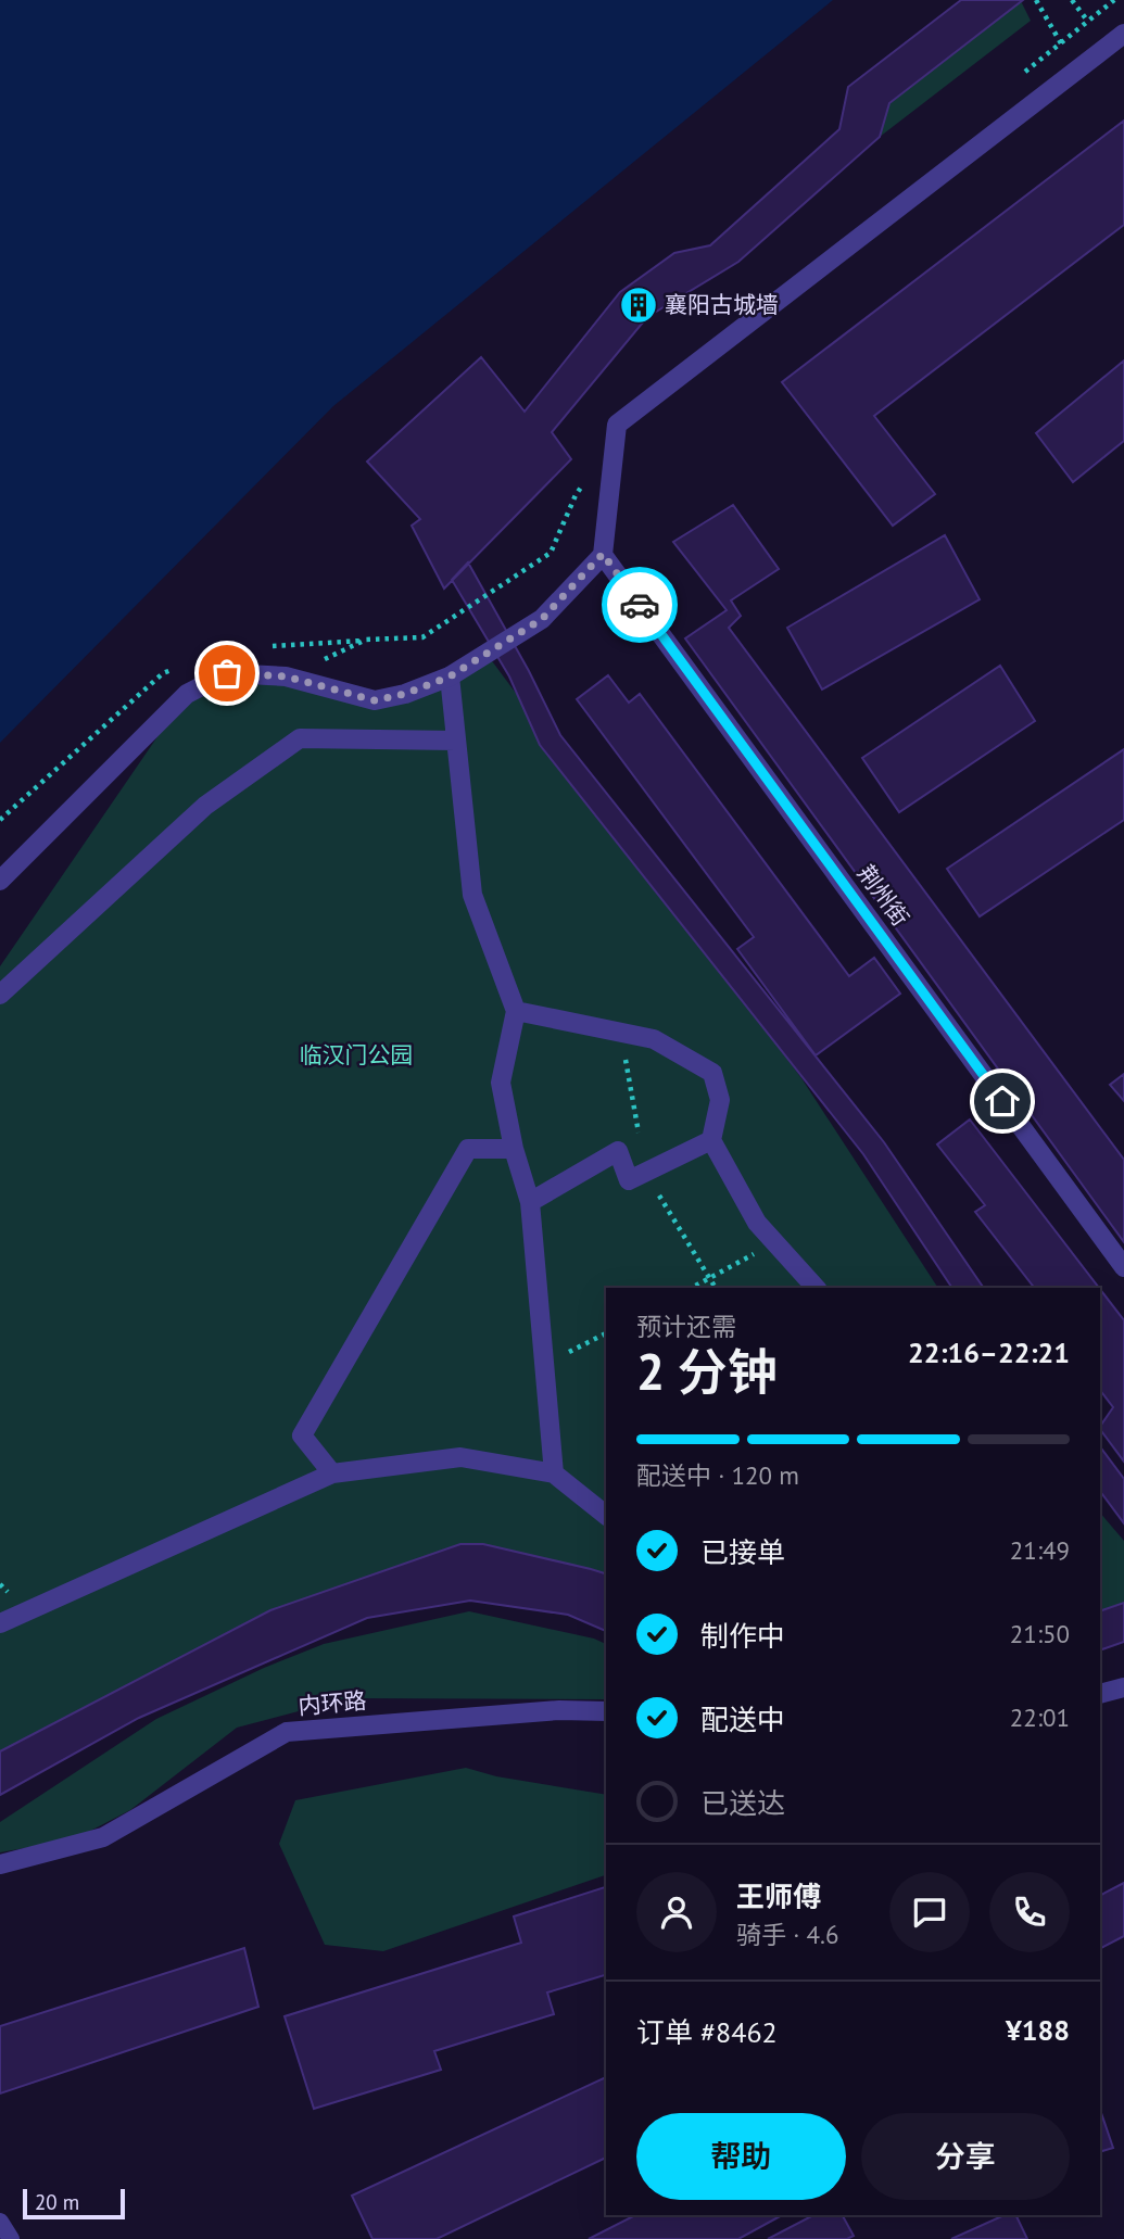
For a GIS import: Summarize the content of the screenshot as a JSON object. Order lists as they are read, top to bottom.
{
  "streets": {
    "street": ["荆州街", "内环路"]
  },
  "parks": ["临汉门公园"],
  "places": {
    "building": ["襄阳古城墙"]
  },
  "scale_bar": "20 m",
  "page": {
    "heading": ["2 分钟", "预计还需", "22:16–22:21"],
    "panel": [
      "王师傅",
      "骑手 · 4.6",
      "订单 #8462",
      "¥188"
    ],
    "bar": "配送中 · 120 m",
    "list": [
      ["已接单", "21:49"],
      ["制作中", "21:50"],
      ["配送中", "22:01"],
      "已送达"
    ],
    "buttons": ["帮助", "分享"],
    "scale": "20 m"
  }
}
